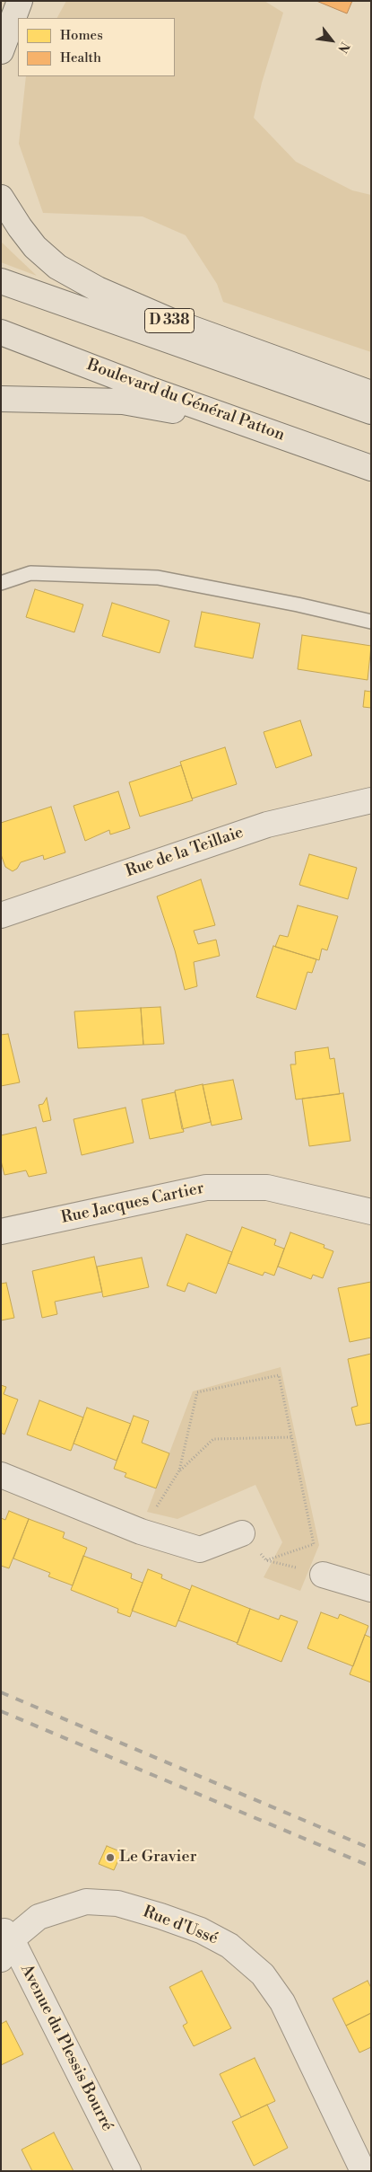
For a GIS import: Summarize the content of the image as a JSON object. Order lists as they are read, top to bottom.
{
  "streets": {
    "highway": ["D 338", "Boulevard du Général Patton"],
    "street": [
      "Rue de la Teillaie",
      "Rue Jacques Cartier",
      "Rue d'Ussé",
      "Avenue du Plessis Bourré"
    ]
  },
  "crossings": [
    ["Rue d'Ussé", "Avenue du Plessis Bourré"]
  ],
  "places": ["Le Gravier"],
  "legend": ["Homes", "Health"],
  "north": "bottom right"
}
